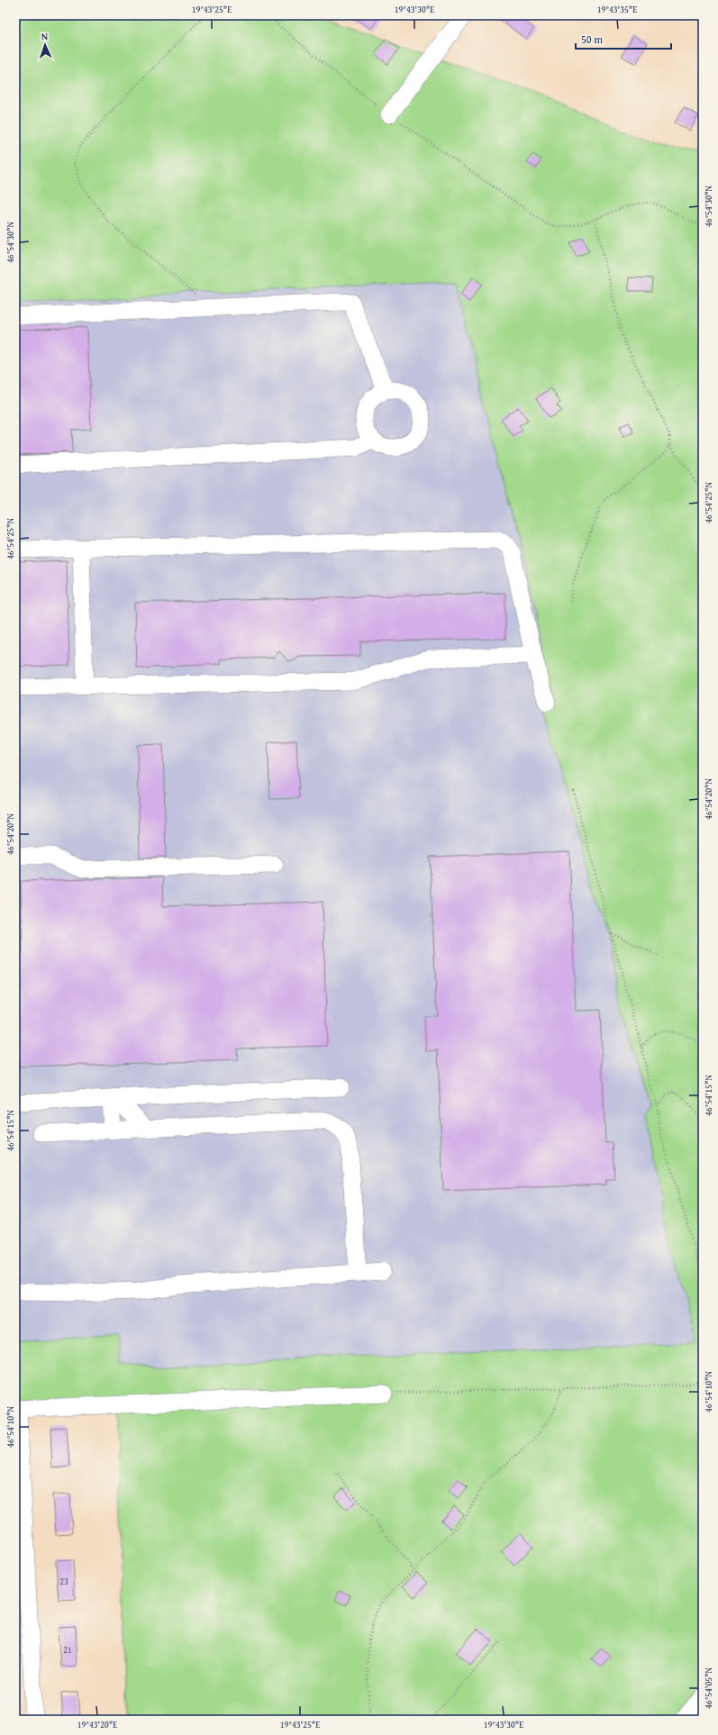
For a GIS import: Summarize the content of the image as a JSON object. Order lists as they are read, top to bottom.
{
  "house_numbers": ["23", "21"],
  "scale_bar": "50 m",
  "north": "top",
  "coordinates": [
    "19°43'25\"E",
    "19°43'30\"E",
    "19°43'35\"E",
    "46°54'30\"N",
    "46°54'25\"N",
    "46°54'20\"N",
    "46°54'15\"N",
    "46°54'10\"N",
    "46°54'05\"N",
    "19°43'20\"E"
  ]
}
